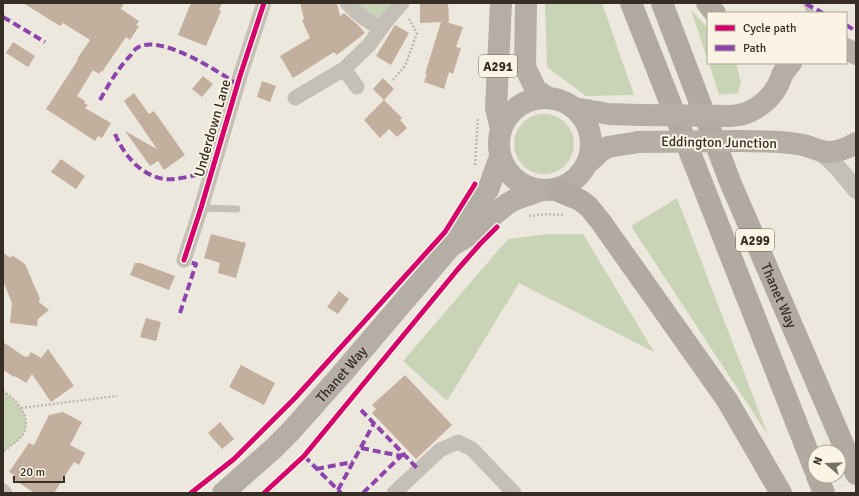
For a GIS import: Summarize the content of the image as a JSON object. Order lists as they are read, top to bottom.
{
  "streets": {
    "highway": ["A299", "Thanet Way"],
    "main road": ["A291", "Eddington Junction"],
    "street": ["Underdown Lane"]
  },
  "crossings": [
    ["A291", "Eddington Junction"],
    ["A291", "Thanet Way"],
    ["Eddington Junction", "Thanet Way"]
  ],
  "legend": ["Cycle path", "Path"],
  "scale_bar": "20 m",
  "north": "left"
}
